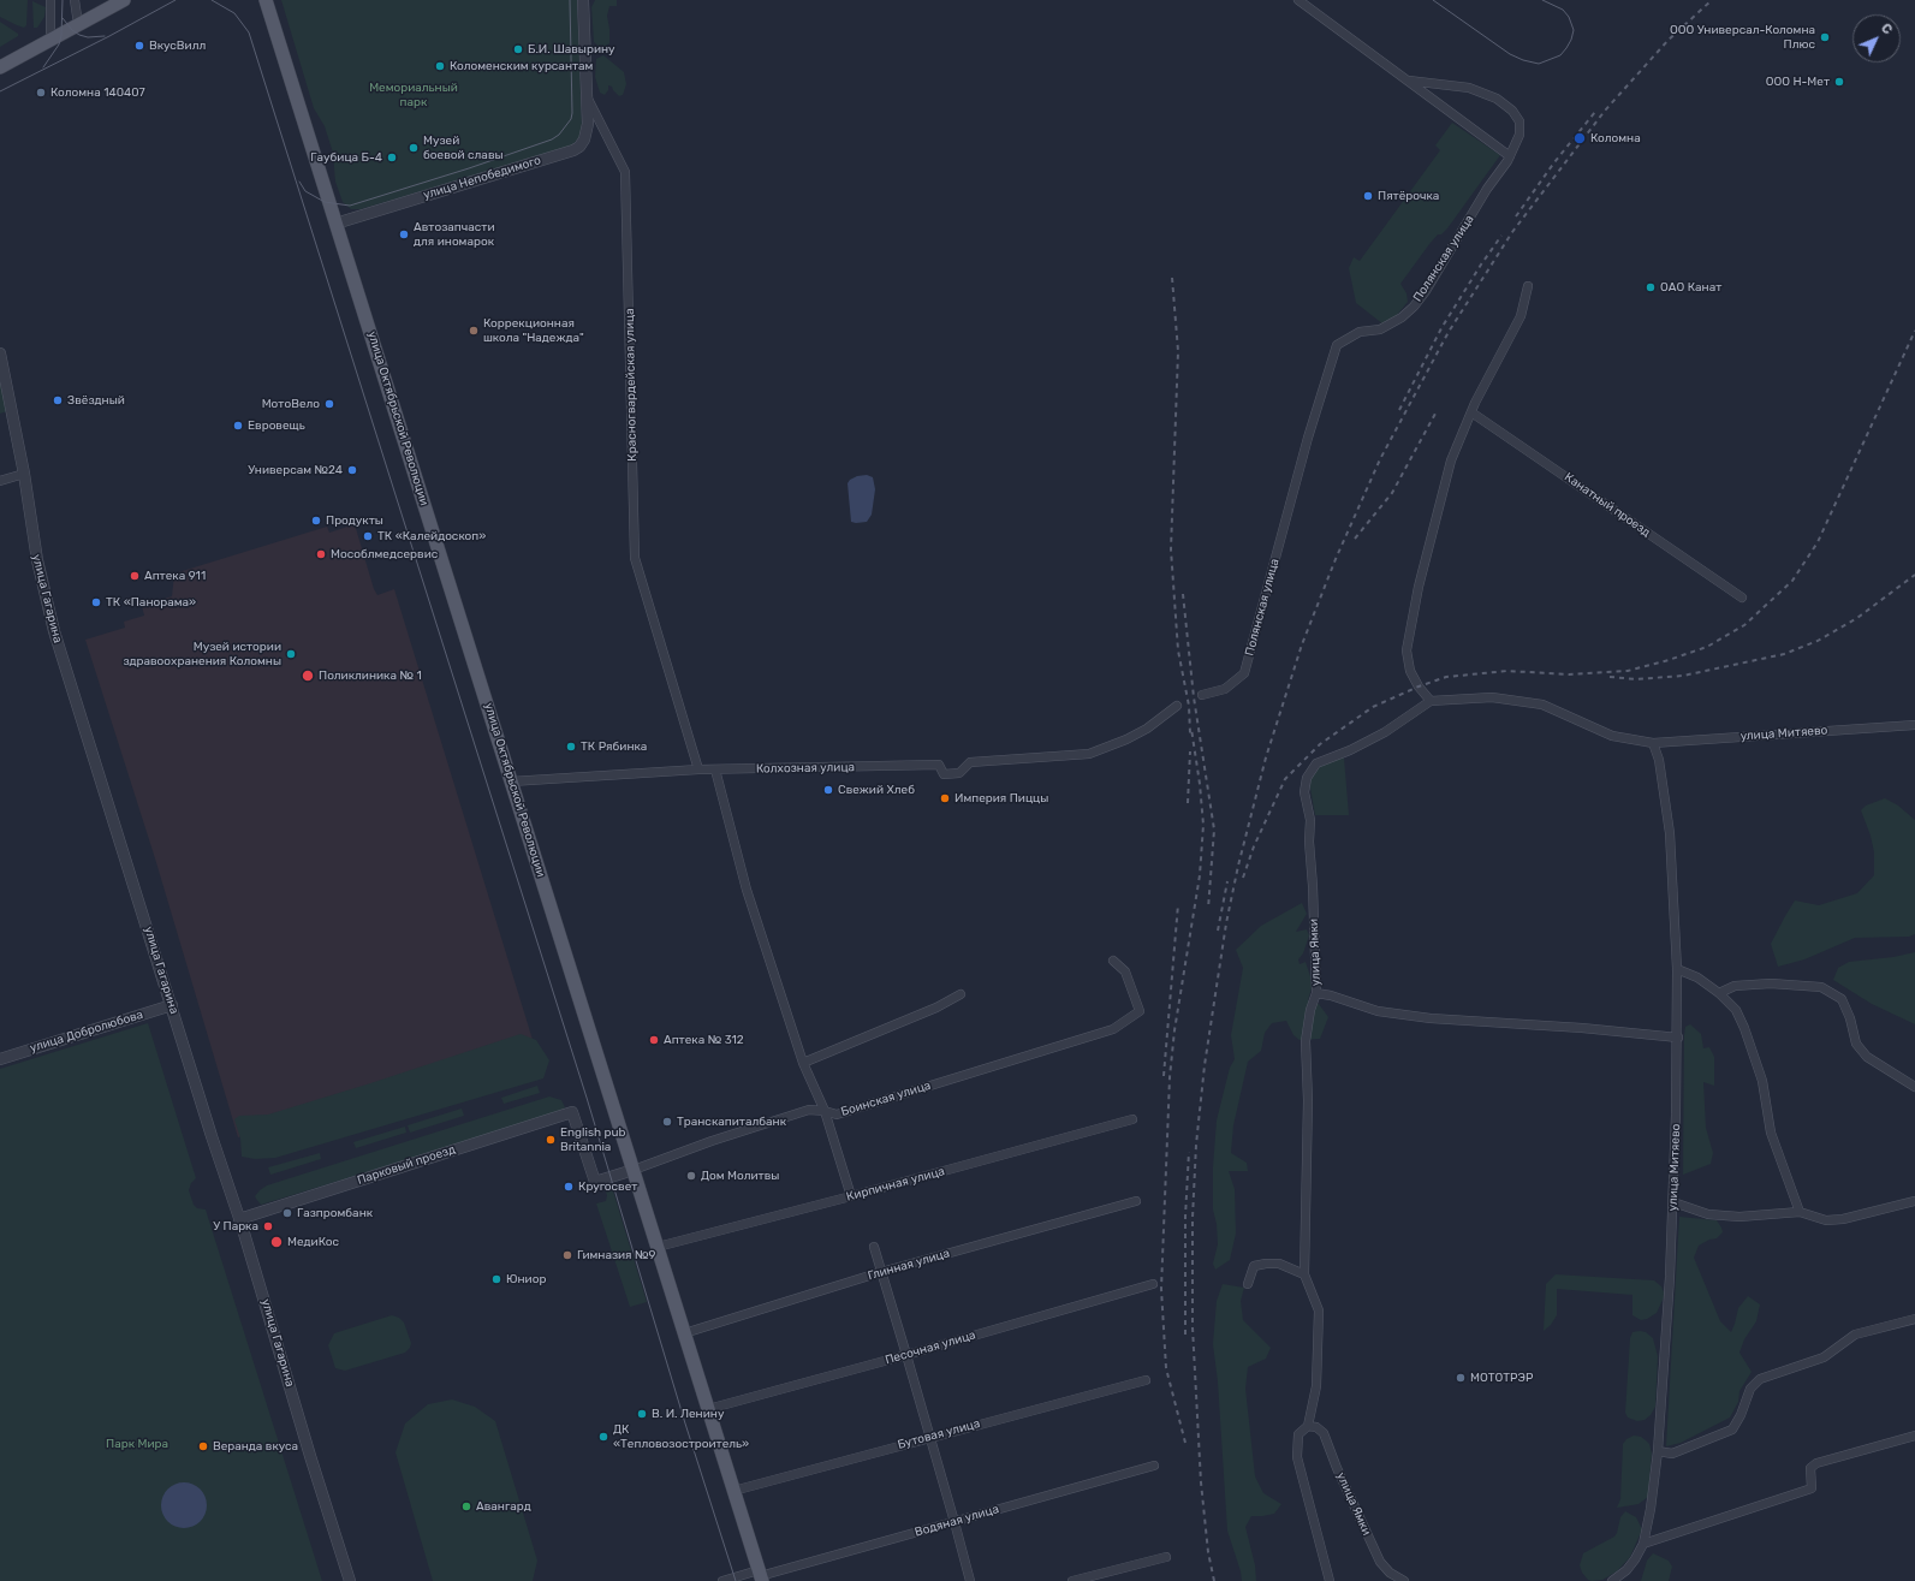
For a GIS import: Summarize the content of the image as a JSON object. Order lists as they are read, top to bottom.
{
  "streets": {
    "main road": ["улица Октябрьской Революции"],
    "street": [
      "улица Непобедимого",
      "Полянская улица",
      "Красногвардейская улица",
      "Канатный проезд",
      "улица Гагарина",
      "улица Митяево",
      "Колхозная улица",
      "улица Ямки",
      "улица Добролюбова",
      "Боинская улица",
      "Парковый проезд",
      "Кирпичная улица",
      "Глинная улица",
      "Песочная улица",
      "Бутовая улица",
      "Водяная улица"
    ]
  },
  "crossings": [
    ["улица Непобедимого", "Красногвардейская улица"],
    ["улица Непобедимого", "улица Октябрьской Революции"],
    ["Красногвардейская улица", "Колхозная улица"],
    ["улица Октябрьской Революции", "Колхозная улица"],
    ["улица Октябрьской Революции", "Боинская улица"],
    ["улица Октябрьской Революции", "Парковый проезд"],
    ["улица Октябрьской Революции", "Кирпичная улица"],
    ["улица Октябрьской Революции", "Глинная улица"],
    ["улица Октябрьской Революции", "Песочная улица"],
    ["улица Октябрьской Революции", "Бутовая улица"],
    ["улица Октябрьской Революции", "Водяная улица"],
    ["улица Гагарина", "улица Добролюбова"],
    ["улица Гагарина", "Парковый проезд"],
    ["улица Митяево", "улица Ямки"],
    ["Боинская улица", "Парковый проезд"]
  ],
  "parks": ["Мемориальный парк", "Парк Мира"],
  "places": [
    "ООО Универсал-Коломна Плюс",
    "ВкусВилл",
    "Б.И. Шавырину",
    "Коломенским курсантам",
    "ООО Н-Мет",
    "Коломна 140407",
    "Коломна",
    "Музей боевой славы",
    "Гаубица Б-4",
    "Пятёрочка",
    "Автозапчасти для иномарок",
    "ОАО Канат",
    "Коррекционная школа \"Надежда\"",
    "Звёздный",
    "МотоВело",
    "Евровещь",
    "Универсам №24",
    "Продукты",
    "ТК «Калейдоскоп»",
    "Мособлмедсервис",
    "Аптека 911",
    "ТК «Панорама»",
    "Музей истории здравоохранения Коломны",
    "Поликлиника № 1",
    "ТК Рябинка",
    "Свежий Хлеб",
    "Империя Пиццы",
    "Аптека № 312",
    "Транскапиталбанк",
    "English pub Britannia",
    "Дом Молитвы",
    "Кругосвет",
    "Газпромбанк",
    "У Парка",
    "МедиКос",
    "Гимназия №9",
    "Юниор",
    "МОТОТРЭР",
    "В. И. Ленину",
    "ДК «Тепловозостроитель»",
    "Веранда вкуса",
    "Авангард"
  ],
  "north": "top right"
}
